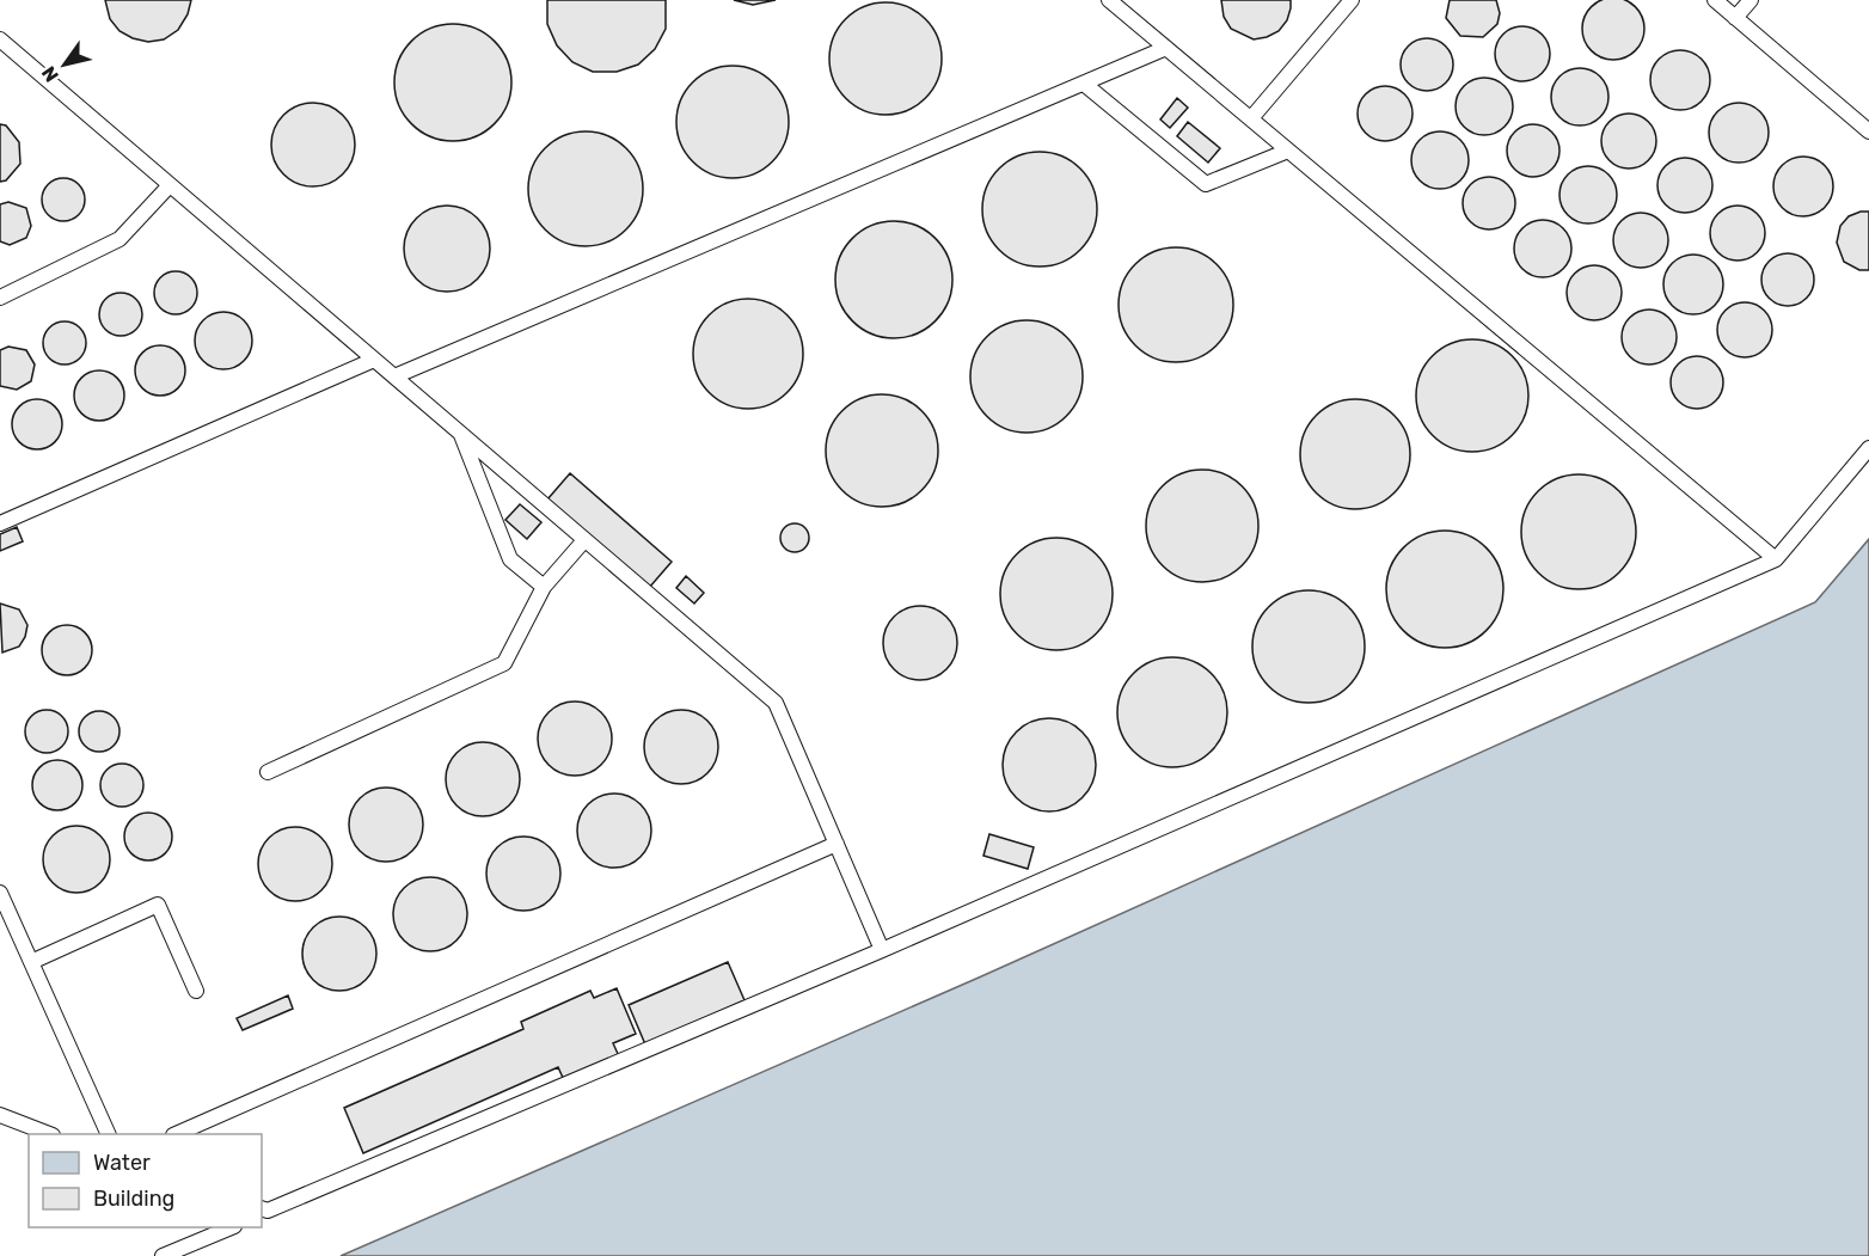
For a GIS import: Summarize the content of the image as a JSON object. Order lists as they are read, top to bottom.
{
  "legend": ["Water", "Building"],
  "north": "bottom left"
}
